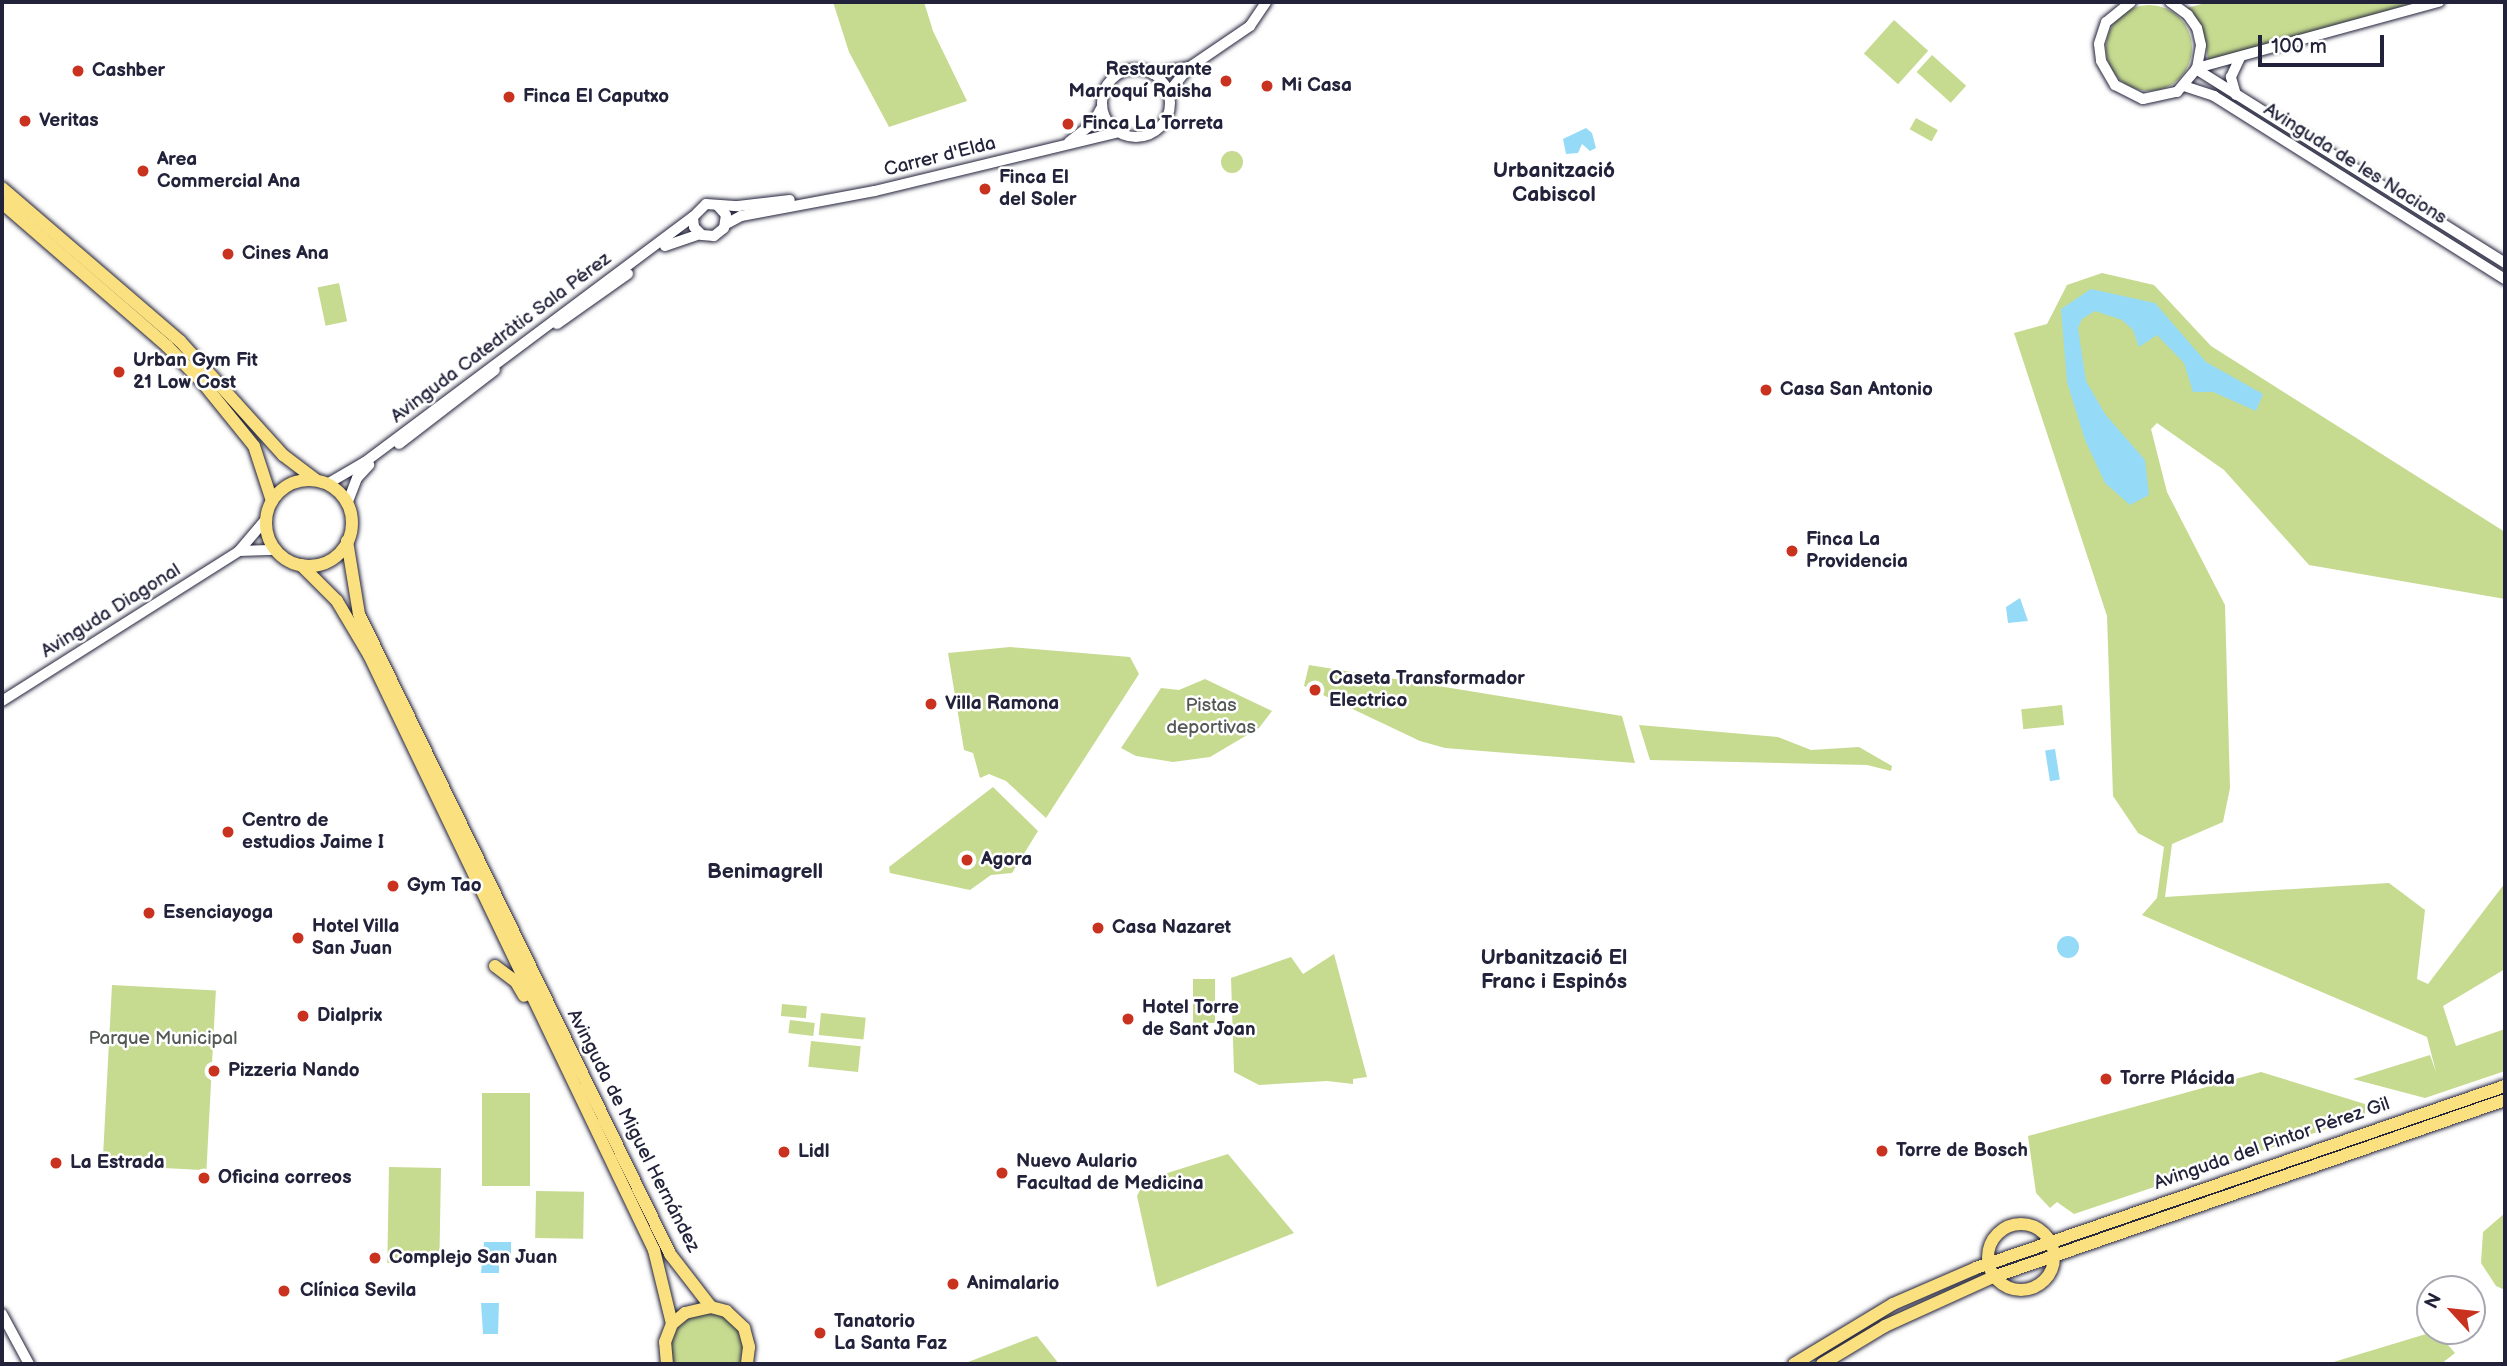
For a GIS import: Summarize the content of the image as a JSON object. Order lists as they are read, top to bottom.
{
  "streets": {
    "main road": ["Avinguda de Miguel Hernández", "Avinguda del Pintor Pérez Gil"],
    "street": [
      "Carrer d'Elda",
      "Avinguda de les Nacions",
      "Avinguda Catedràtic Sala Pérez",
      "Avinguda Diagonal"
    ]
  },
  "crossings": [
    ["Avinguda Catedràtic Sala Pérez", "Avinguda Diagonal"],
    ["Avinguda Catedràtic Sala Pérez", "Avinguda de Miguel Hernández"],
    ["Avinguda Diagonal", "Avinguda de Miguel Hernández"]
  ],
  "districts": ["Urbanització Cabiscol", "Benimagrell", "Urbanització El Franc i Espinós"],
  "parks": ["Pistas deportivas", "Parque Municipal"],
  "places": [
    "Cashber",
    "Restaurante Marroquí Raisha",
    "Mi Casa",
    "Finca El Caputxo",
    "Veritas",
    "Finca La Torreta",
    "Area Commercial Ana",
    "Finca El del Soler",
    "Cines Ana",
    "Urban Gym Fit 21 Low Cost",
    "Casa San Antonio",
    "Finca La Providencia",
    "Caseta Transformador Electrico",
    "Villa Ramona",
    "Centro de estudios Jaime I",
    "Agora",
    "Gym Tao",
    "Esenciayoga",
    "Casa Nazaret",
    "Hotel Villa San Juan",
    "Dialprix",
    "Hotel Torre de Sant Joan",
    "Pizzeria Nando",
    "Torre Plácida",
    "Torre de Bosch",
    "Lidl",
    "La Estrada",
    "Nuevo Aulario Facultad de Medicina",
    "Oficina correos",
    "Complejo San Juan",
    "Animalario",
    "Clínica Sevila",
    "Tanatorio La Santa Faz"
  ],
  "scale_bar": "100 m",
  "north": "top left"
}
